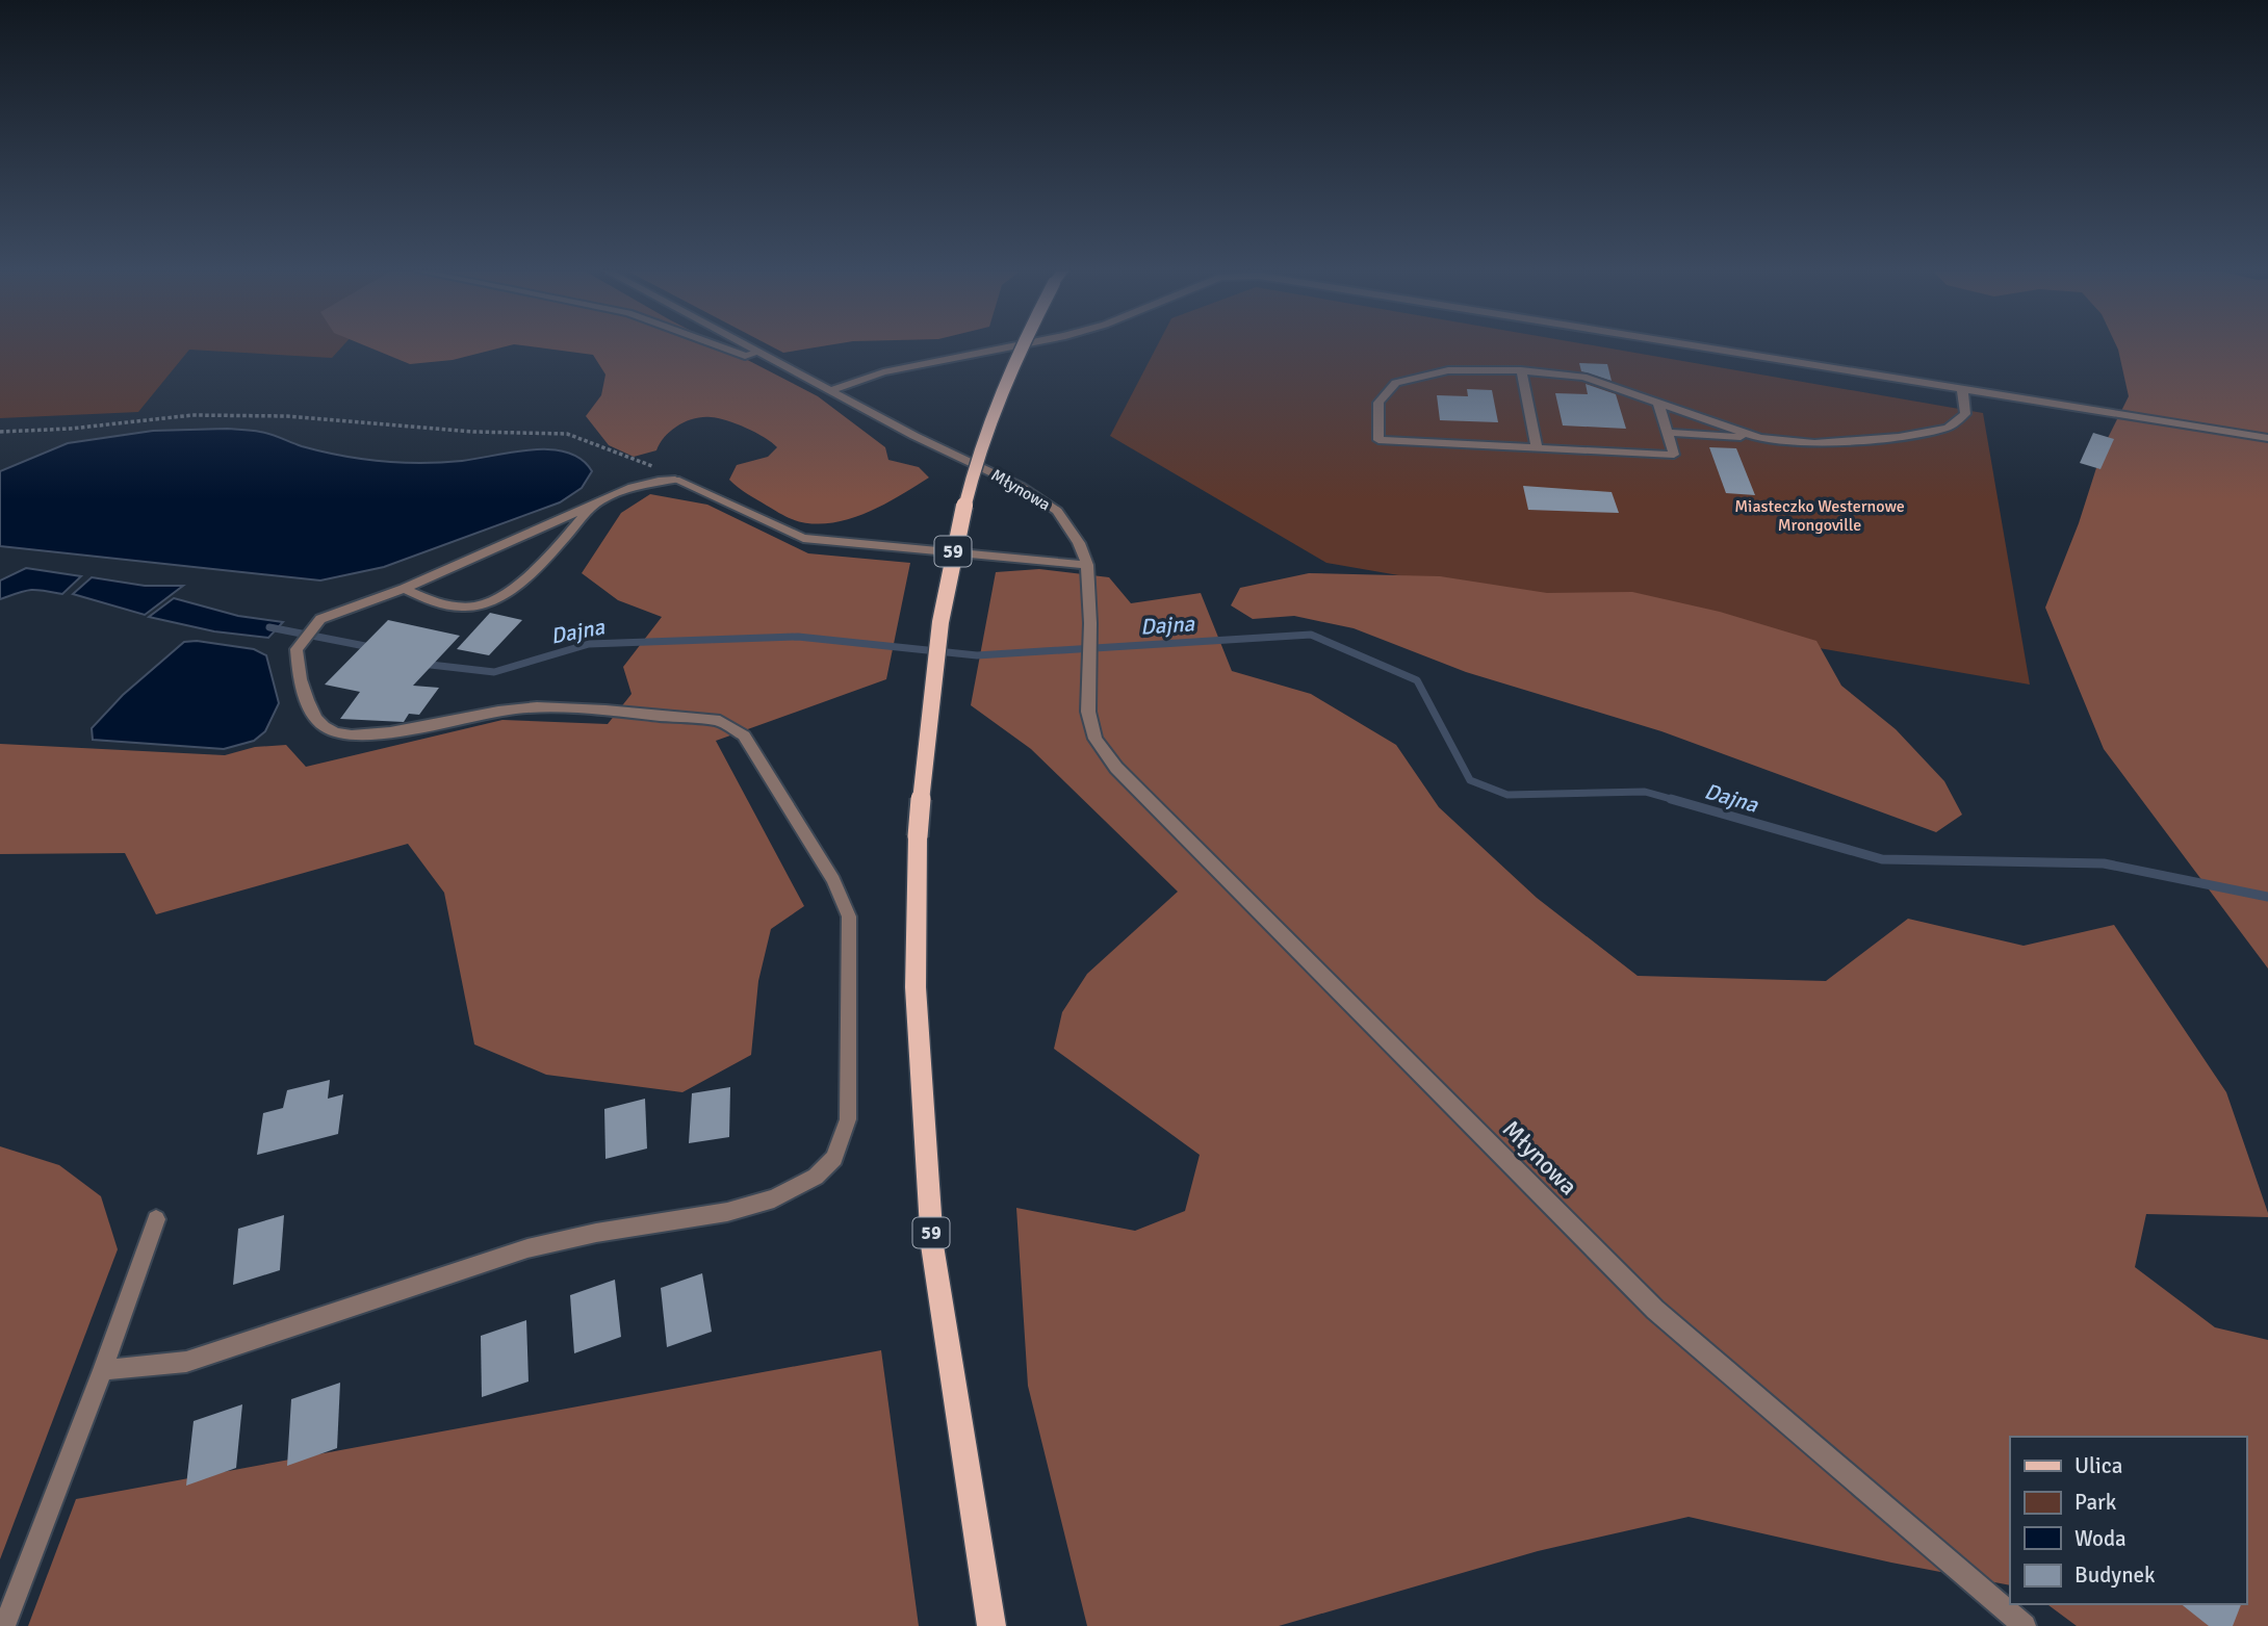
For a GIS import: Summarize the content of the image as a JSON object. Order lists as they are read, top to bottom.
{
  "streets": {
    "main road": ["59"],
    "street": ["Młynowa"]
  },
  "water": ["Dajna"],
  "parks": ["Miasteczko Westernowe Mrongoville"],
  "legend": [
    "Ulica",
    "Park",
    "Woda",
    "Budynek"
  ]
}
